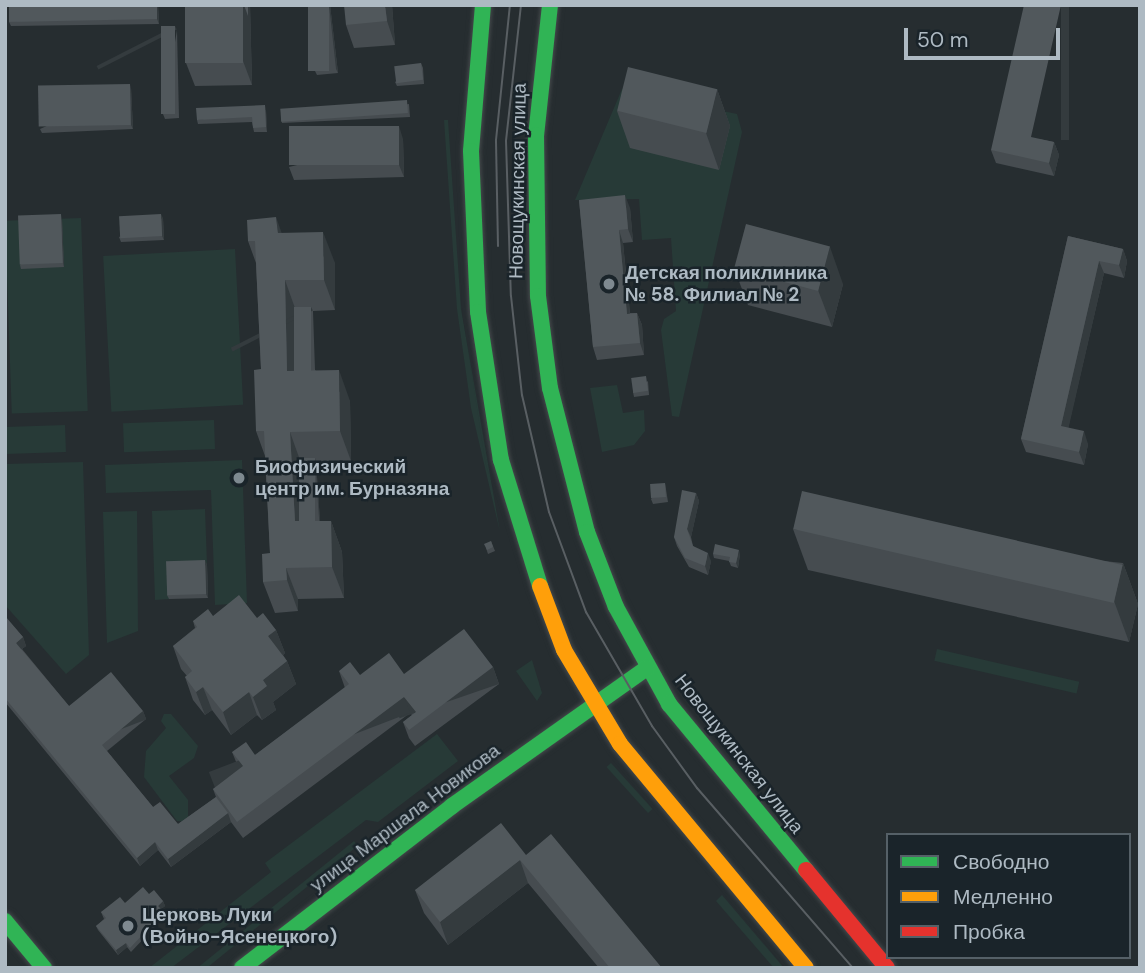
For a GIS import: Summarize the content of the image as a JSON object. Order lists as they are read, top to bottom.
{
  "streets": {
    "main road": ["Новощукинская улица", "улица Маршала Новикова"]
  },
  "crossings": [
    ["Новощукинская улица", "улица Маршала Новикова"]
  ],
  "places": ["Детская поликлиника № 58. Филиал № 2", "Биофизический центр им. Бурназяна", "Церковь Луки (Войно-Ясенецкого)"],
  "legend": ["Свободно", "Медленно", "Пробка"],
  "scale_bar": "50 m"
}
